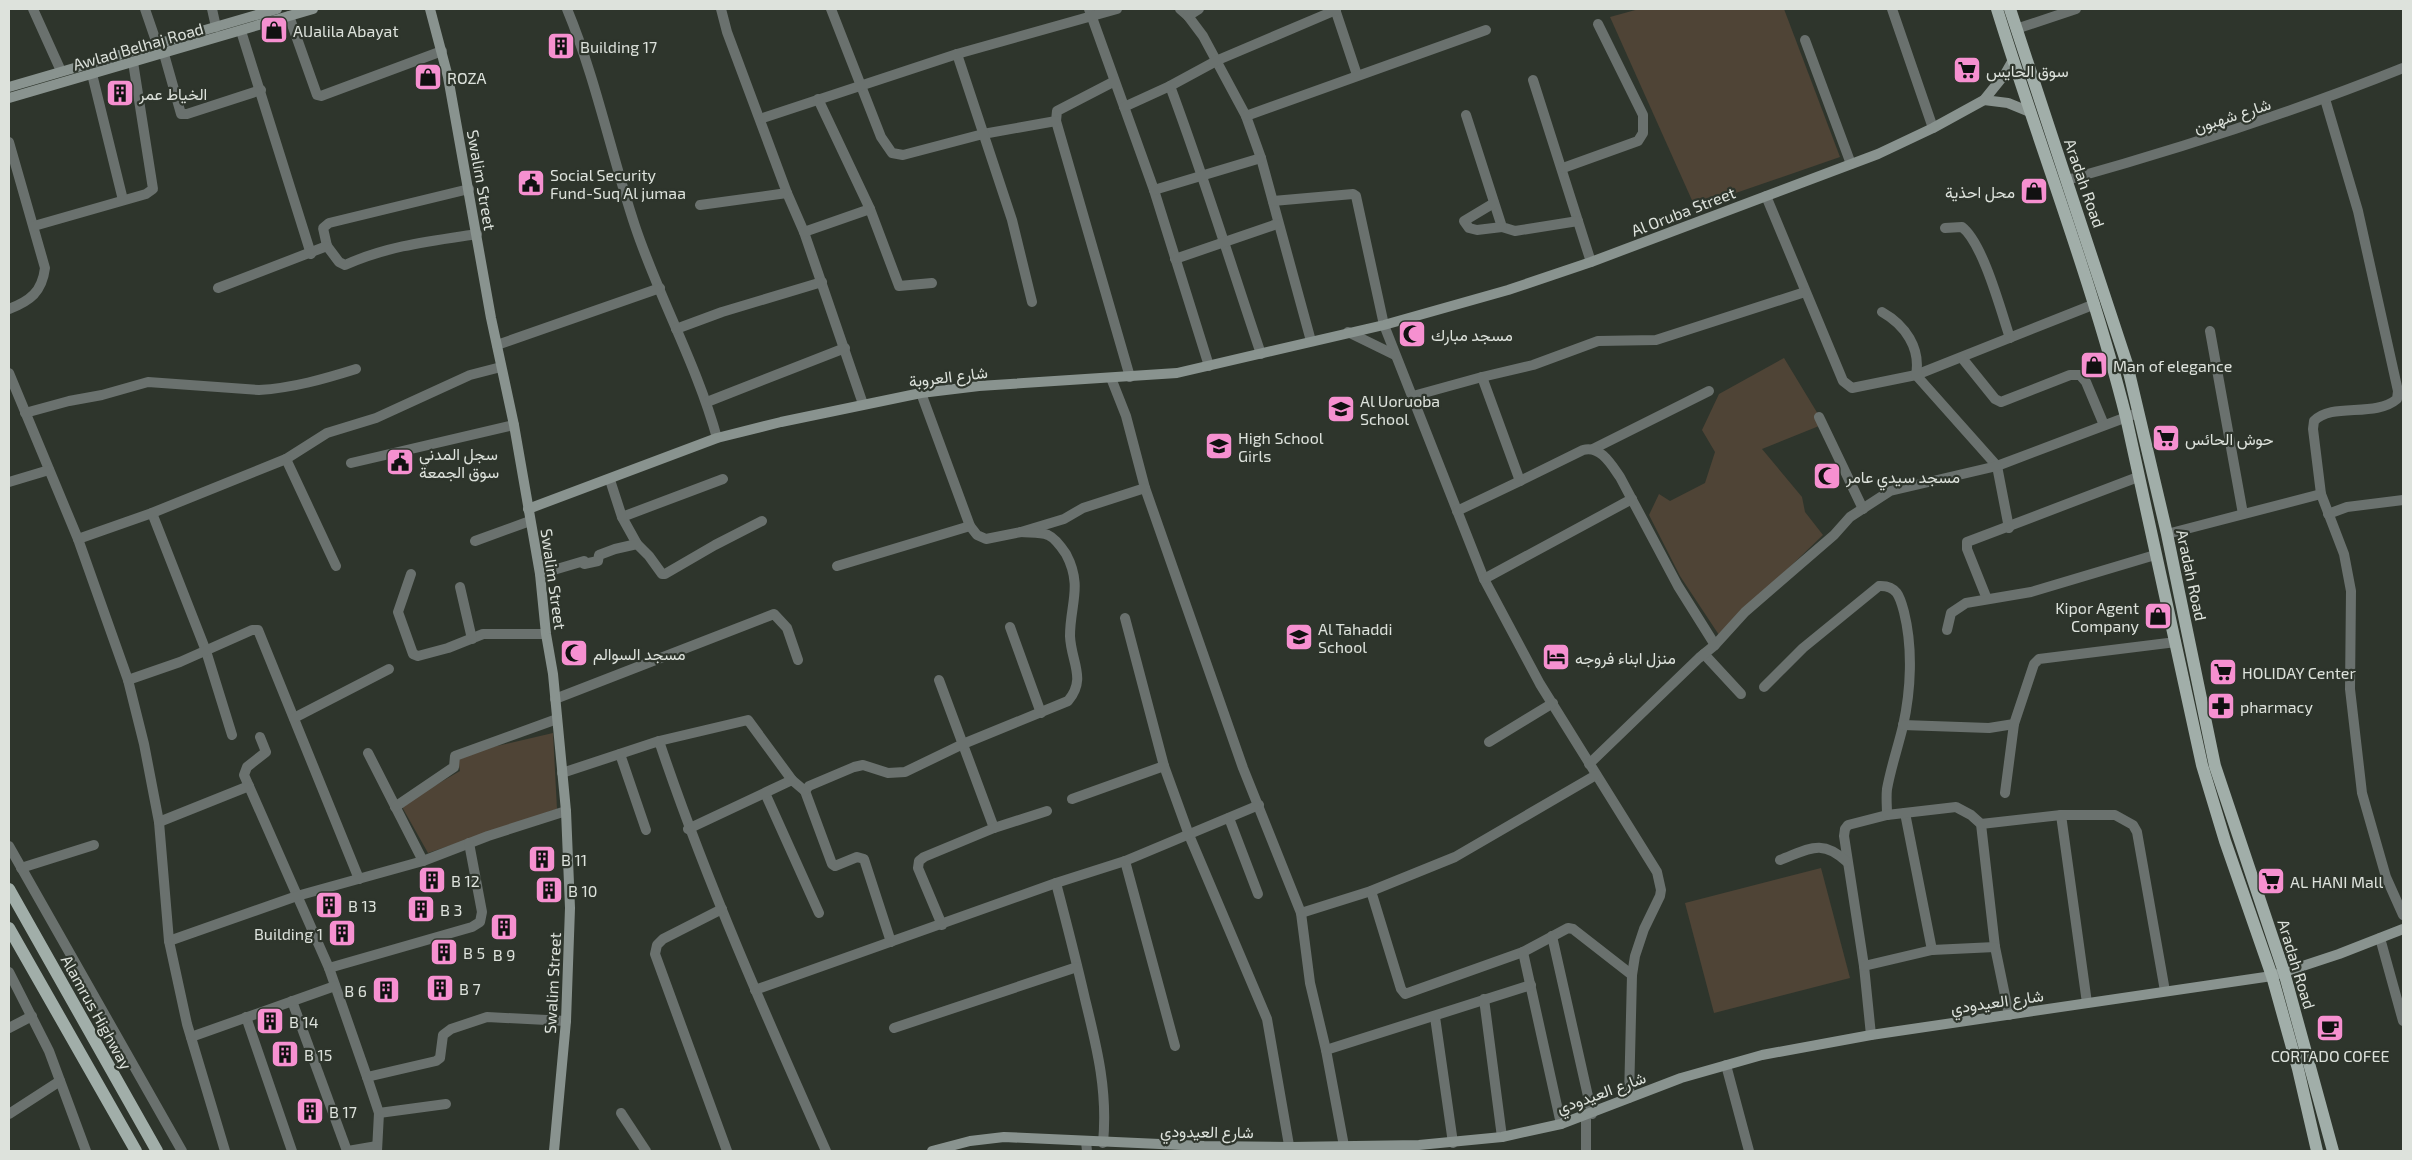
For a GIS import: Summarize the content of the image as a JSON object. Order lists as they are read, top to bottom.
{
  "streets": {
    "main road": ["Aradah Road", "Alamrus Highway"],
    "street": [
      "Awlad Belhaj Road",
      "شارع شهبون",
      "Swalim Street",
      "Al Oruba Street",
      "شارع العروبة",
      "شارع العيدودي"
    ]
  },
  "crossings": [
    ["شارع شهبون", "Aradah Road"],
    ["Swalim Street", "شارع العروبة"],
    ["Aradah Road", "Al Oruba Street"],
    ["Aradah Road", "شارع العيدودي"],
    ["Al Oruba Street", "شارع العروبة"]
  ],
  "places": {
    "shop": [
      "AlJalila Abayat",
      "ROZA",
      "محل احذية",
      "Man of elegance",
      "Kipor Agent Company"
    ],
    "building": [
      "Building 17",
      "الخياط عمر",
      "B 11",
      "B 12",
      "B 10",
      "B 13",
      "B 3",
      "B 9",
      "Building 1",
      "B 5",
      "B 7",
      "B 6",
      "B 14",
      "B 15",
      "B 17"
    ],
    "supermarket": [
      "سوق الحايس",
      "حوش الحائس",
      "HOLIDAY Center",
      "AL HANI Mall"
    ],
    "public building": ["Social Security Fund-Suq Al jumaa", "سجل المدني سوق الجمعة"],
    "mosque": ["مسجد مبارك", "مسجد سيدي عامر", "مسجد السوالم"],
    "school or university": ["Al Uoruoba School", "High School Girls", "Al Tahaddi School"],
    "hotel": ["منزل ابناء فروجه"],
    "pharmacy": ["pharmacy"],
    "cafe": ["CORTADO COFEE"]
  }
}
